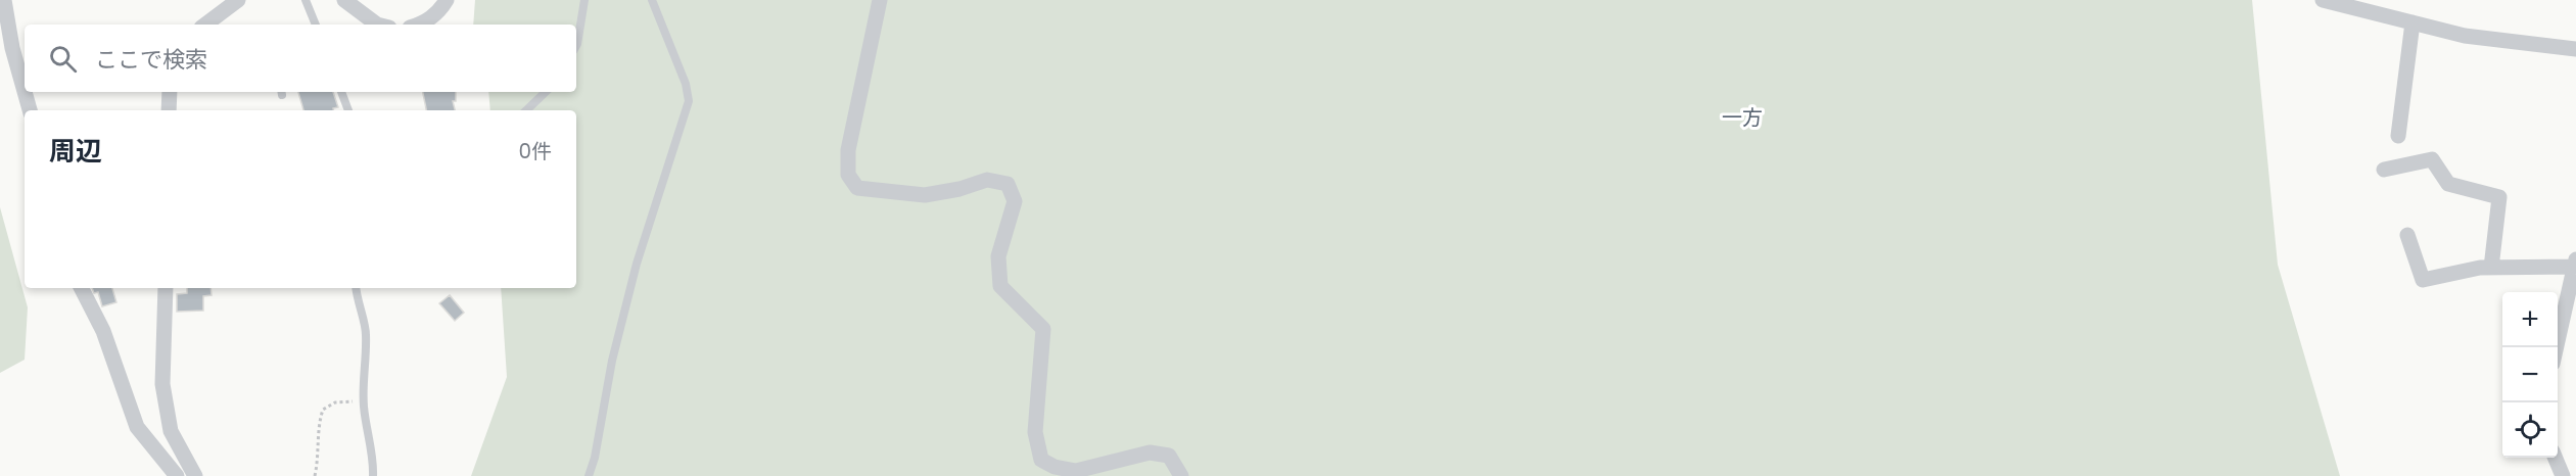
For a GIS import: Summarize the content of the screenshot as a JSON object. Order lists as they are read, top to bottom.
{
  "districts": ["一方"],
  "page": {
    "search": "ここで検索",
    "heading": ["周辺", "0件"],
    "map_buttons": ["+", "−"]
  }
}
